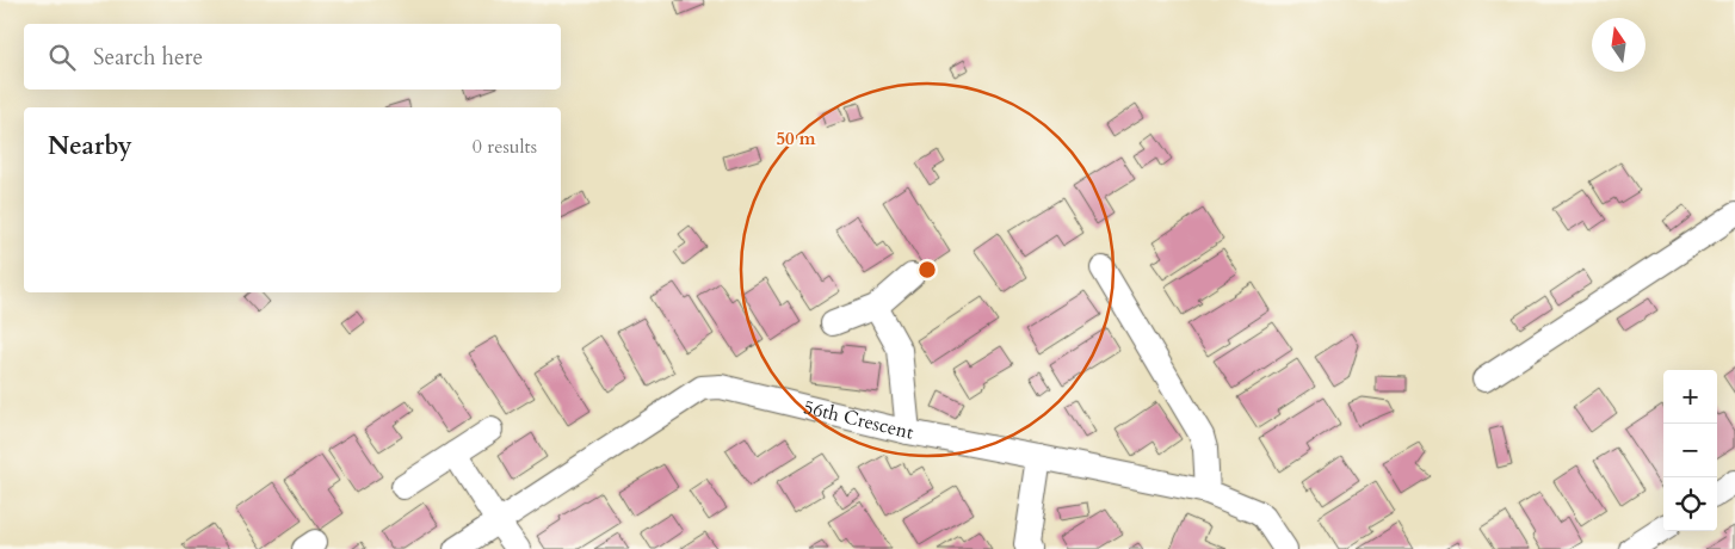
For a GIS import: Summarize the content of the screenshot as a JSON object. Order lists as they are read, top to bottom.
{
  "streets": {
    "street": ["56th Crescent"]
  },
  "north": "top",
  "page": {
    "search": "Search here",
    "heading": ["Nearby", "0 results"],
    "map_buttons": ["+", "−"]
  },
  "rings": ["50 m"]
}
